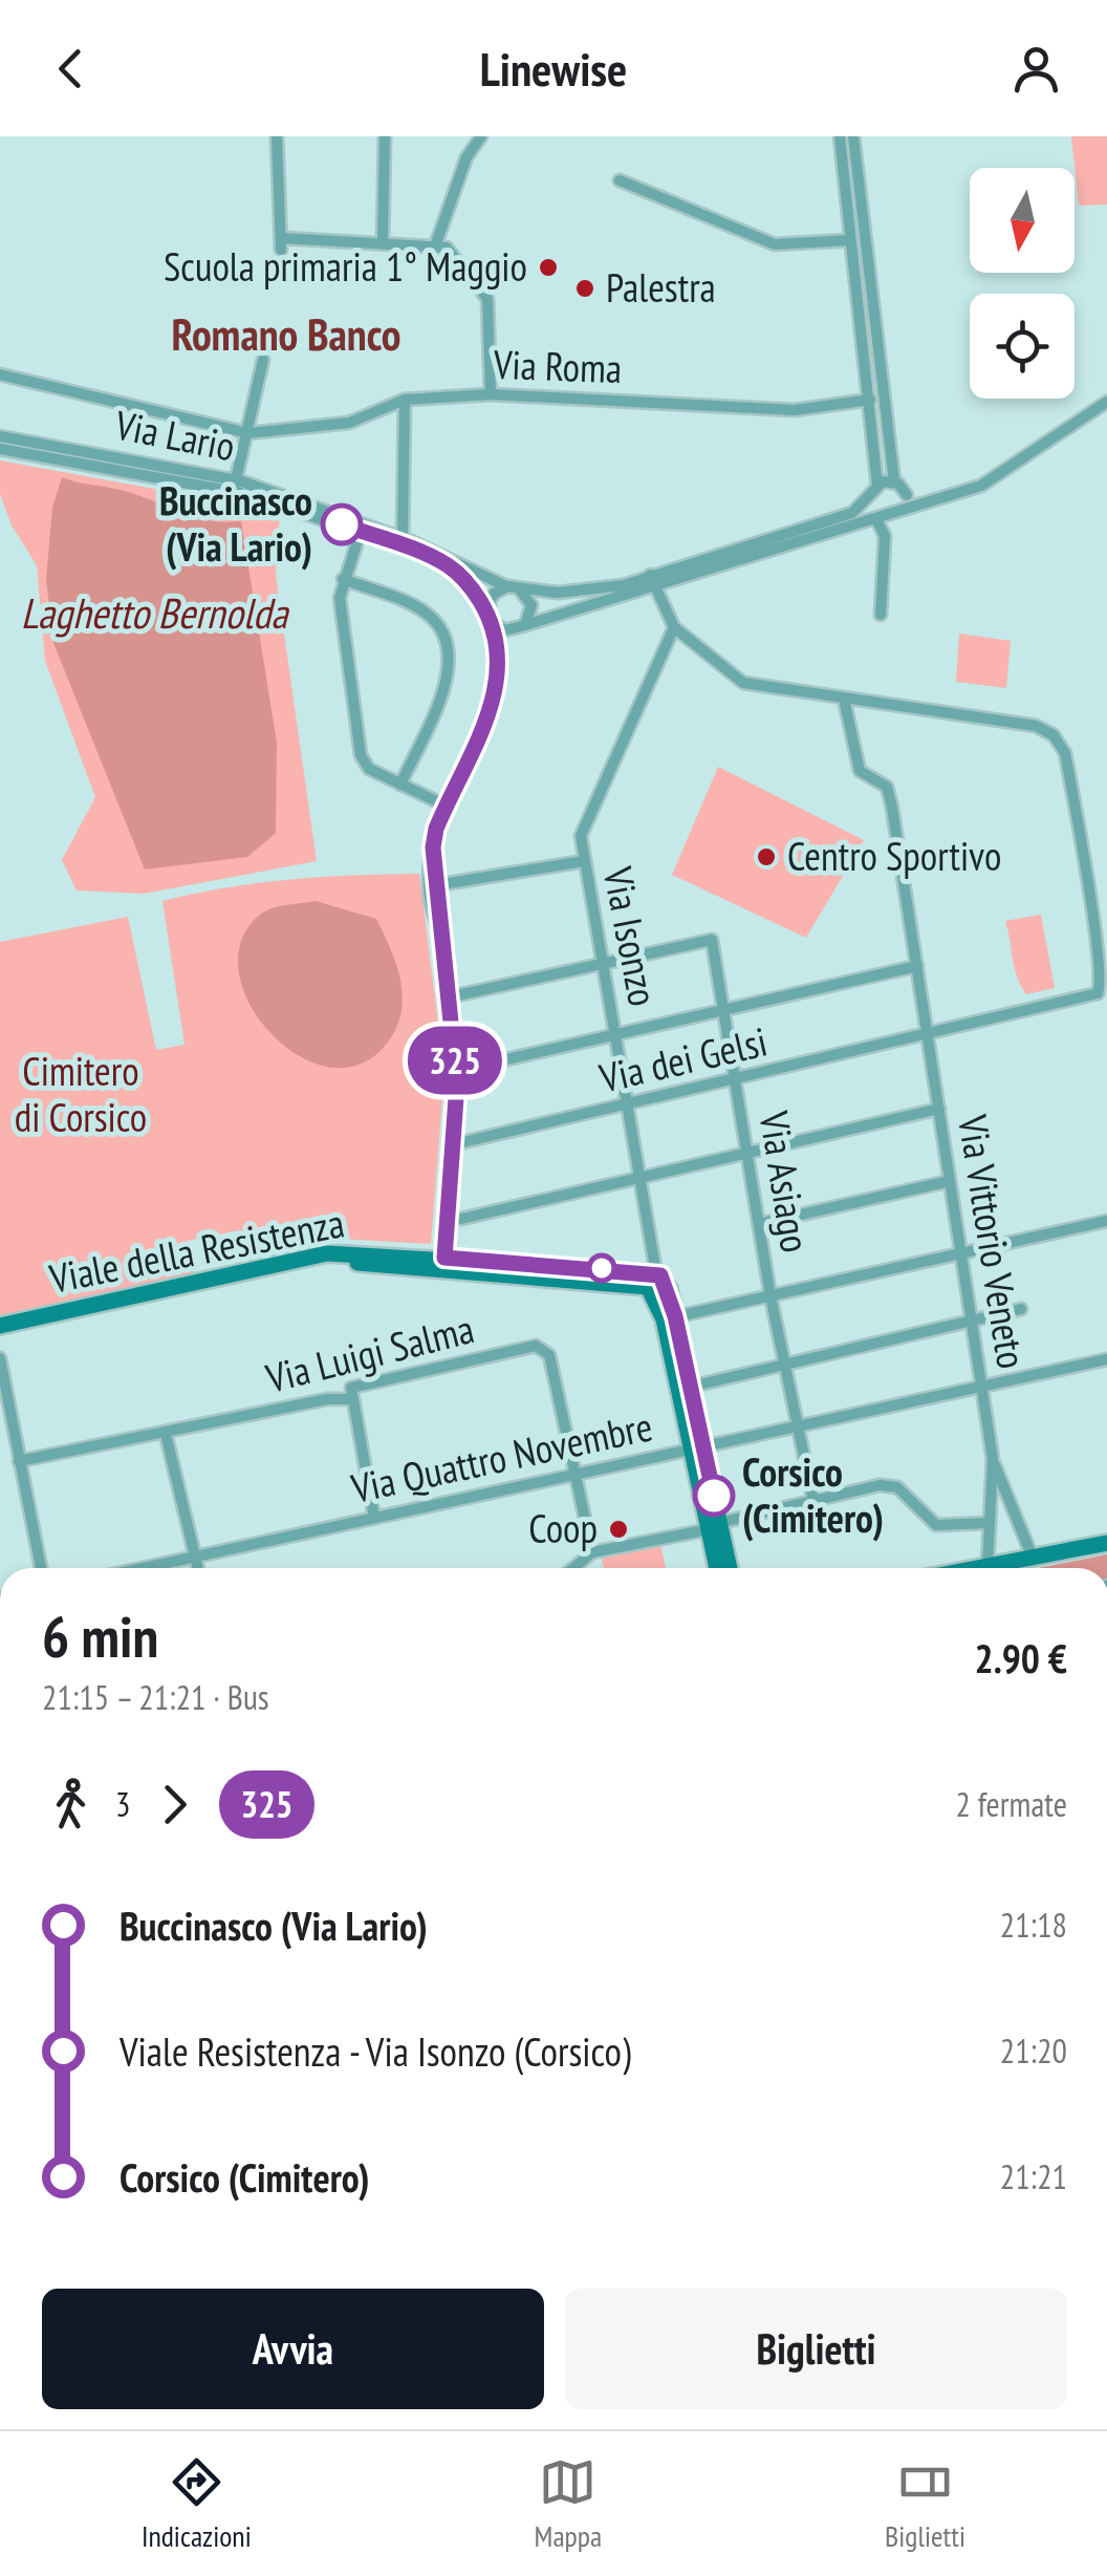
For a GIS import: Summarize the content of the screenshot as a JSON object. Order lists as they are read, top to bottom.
{
  "streets": {
    "street": [
      "Via Roma",
      "Via Lario",
      "Via Isonzo",
      "Via dei Gelsi",
      "Via Asiago",
      "Via Vittorio Veneto",
      "Viale della Resistenza",
      "Via Luigi Salma",
      "Via Quattro Novembre"
    ]
  },
  "crossings": [
    ["Via Isonzo", "Via dei Gelsi"],
    ["Via Isonzo", "Via Asiago"],
    ["Via Isonzo", "Viale della Resistenza"],
    ["Via dei Gelsi", "Via Asiago"],
    ["Via dei Gelsi", "Via Vittorio Veneto"],
    ["Via Asiago", "Via Quattro Novembre"],
    ["Via Vittorio Veneto", "Via Quattro Novembre"],
    ["Viale della Resistenza", "Via Quattro Novembre"],
    ["Via Luigi Salma", "Via Quattro Novembre"]
  ],
  "districts": ["Romano Banco"],
  "water": ["Laghetto Bernolda"],
  "parks": ["Cimitero di Corsico"],
  "places": [
    "Scuola primaria 1° Maggio",
    "Palestra",
    "Buccinasco (Via Lario)",
    "Centro Sportivo",
    "Corsico (Cimitero)",
    "Coop"
  ],
  "lines": ["bus line 325"],
  "north": "bottom",
  "page": {
    "header": "Linewise",
    "on_map": "325",
    "heading": ["6 min", "21:15 – 21:21 · Bus", "2.90 €"],
    "legs": ["3", "325", "2 fermate"],
    "list": [
      {
        "name": "Buccinasco (Via Lario)",
        "value": "21:18"
      },
      {
        "name": "Viale Resistenza - Via Isonzo (Corsico)",
        "value": "21:20"
      },
      {
        "name": "Corsico (Cimitero)",
        "value": "21:21"
      }
    ],
    "buttons": ["Avvia", "Biglietti"],
    "tabs": ["Indicazioni", "Mappa", "Biglietti"]
  }
}
